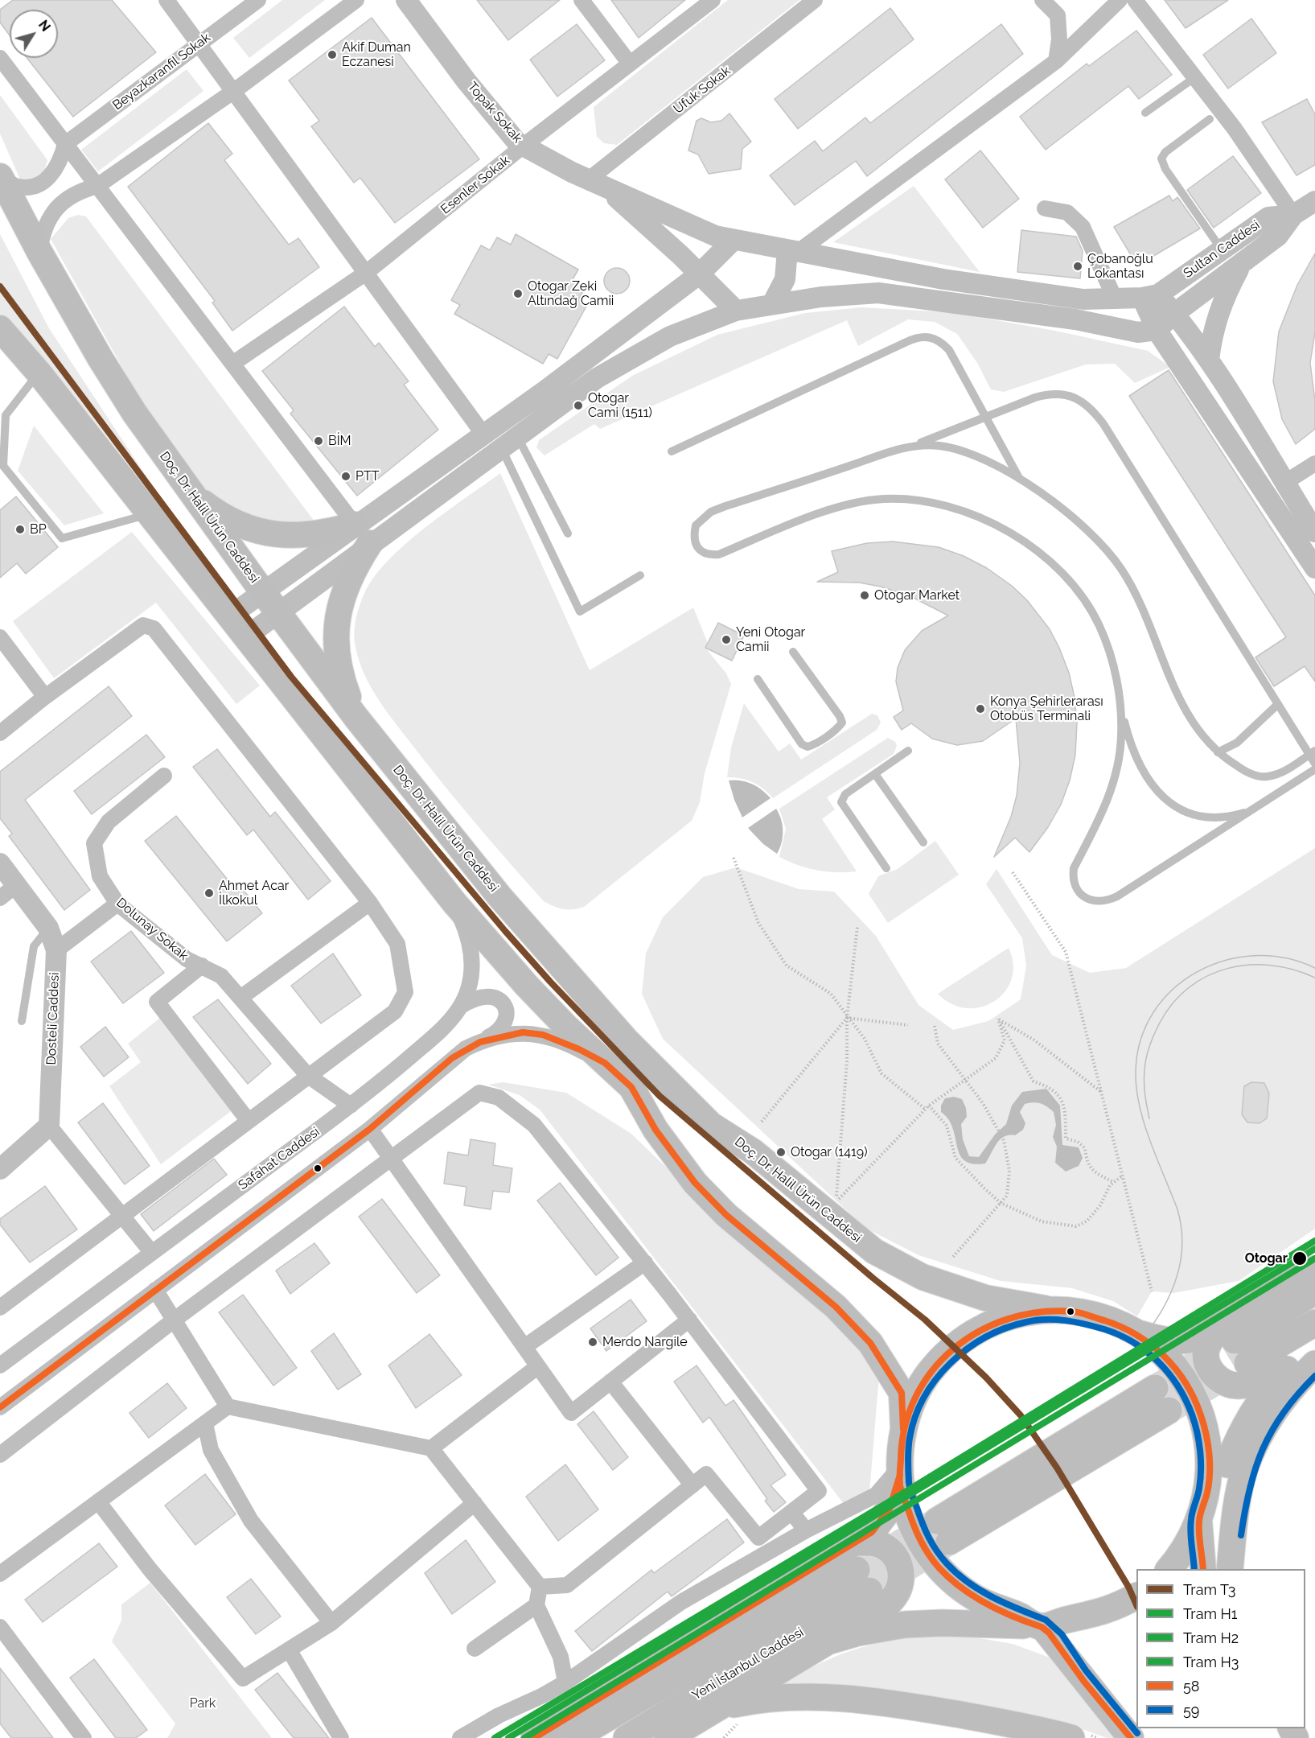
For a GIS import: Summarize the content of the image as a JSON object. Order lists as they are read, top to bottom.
{
  "streets": {
    "highway": ["Yeni İstanbul Caddesi"],
    "main road": ["Doç. Dr. Halil Ürün Caddesi"],
    "street": [
      "Beyazkaranfil Sokak",
      "Ufuk Sokak",
      "Topak Sokak",
      "Esenler Sokak",
      "Sultan Caddesi",
      "Dolunay Sokak",
      "Dosteli Caddesi",
      "Safahat Caddesi"
    ]
  },
  "crossings": [
    ["Ufuk Sokak", "Topak Sokak"],
    ["Topak Sokak", "Esenler Sokak"],
    ["Topak Sokak", "Sultan Caddesi"],
    ["Dolunay Sokak", "Safahat Caddesi"]
  ],
  "parks": ["Park"],
  "places": [
    "Akif Duman Eczanesi",
    "Çobanoğlu Lokantası",
    "Otogar Zeki Altındağ Camii",
    "Otogar Cami (1511)",
    "BİM",
    "PTT",
    "BP",
    "Otogar Market",
    "Yeni Otogar Camii",
    "Konya Şehirlerarası Otobüs Terminali",
    "Ahmet Acar İlkokul",
    "Otogar (1419)",
    "Otogar",
    "Merdo Nargile"
  ],
  "lines": [
    "tram line T3",
    "transit line 58",
    "tram line H1",
    "tram line H2",
    "tram line H3",
    "transit line 59"
  ],
  "legend": [
    "Tram T3",
    "Tram H1",
    "Tram H2",
    "Tram H3",
    "58",
    "59"
  ],
  "north": "top right"
}
